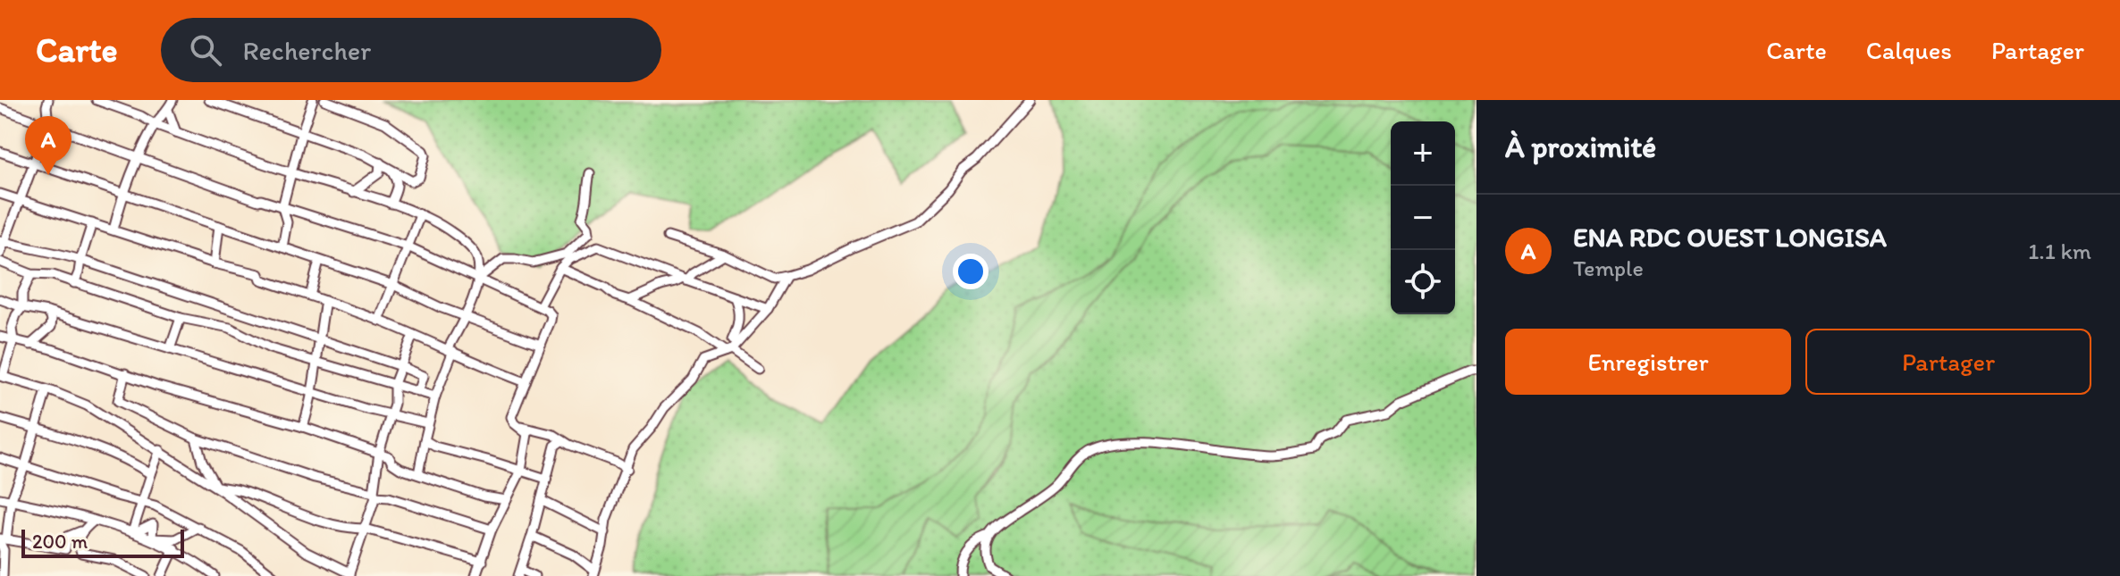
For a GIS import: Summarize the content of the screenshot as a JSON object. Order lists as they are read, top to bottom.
{
  "scale_bar": "200 m",
  "page": {
    "header": "Carte",
    "search": "Rechercher",
    "nav": ["Carte", "Calques", "Partager"],
    "heading": "À proximité",
    "pins": "A",
    "map_buttons": ["+", "−"],
    "list": [
      {
        "mark": "A",
        "name": "ENA RDC OUEST LONGISA",
        "note": "Temple",
        "value": "1.1 km"
      }
    ],
    "buttons": ["Enregistrer", "Partager"],
    "scale": "200 m"
  }
}
